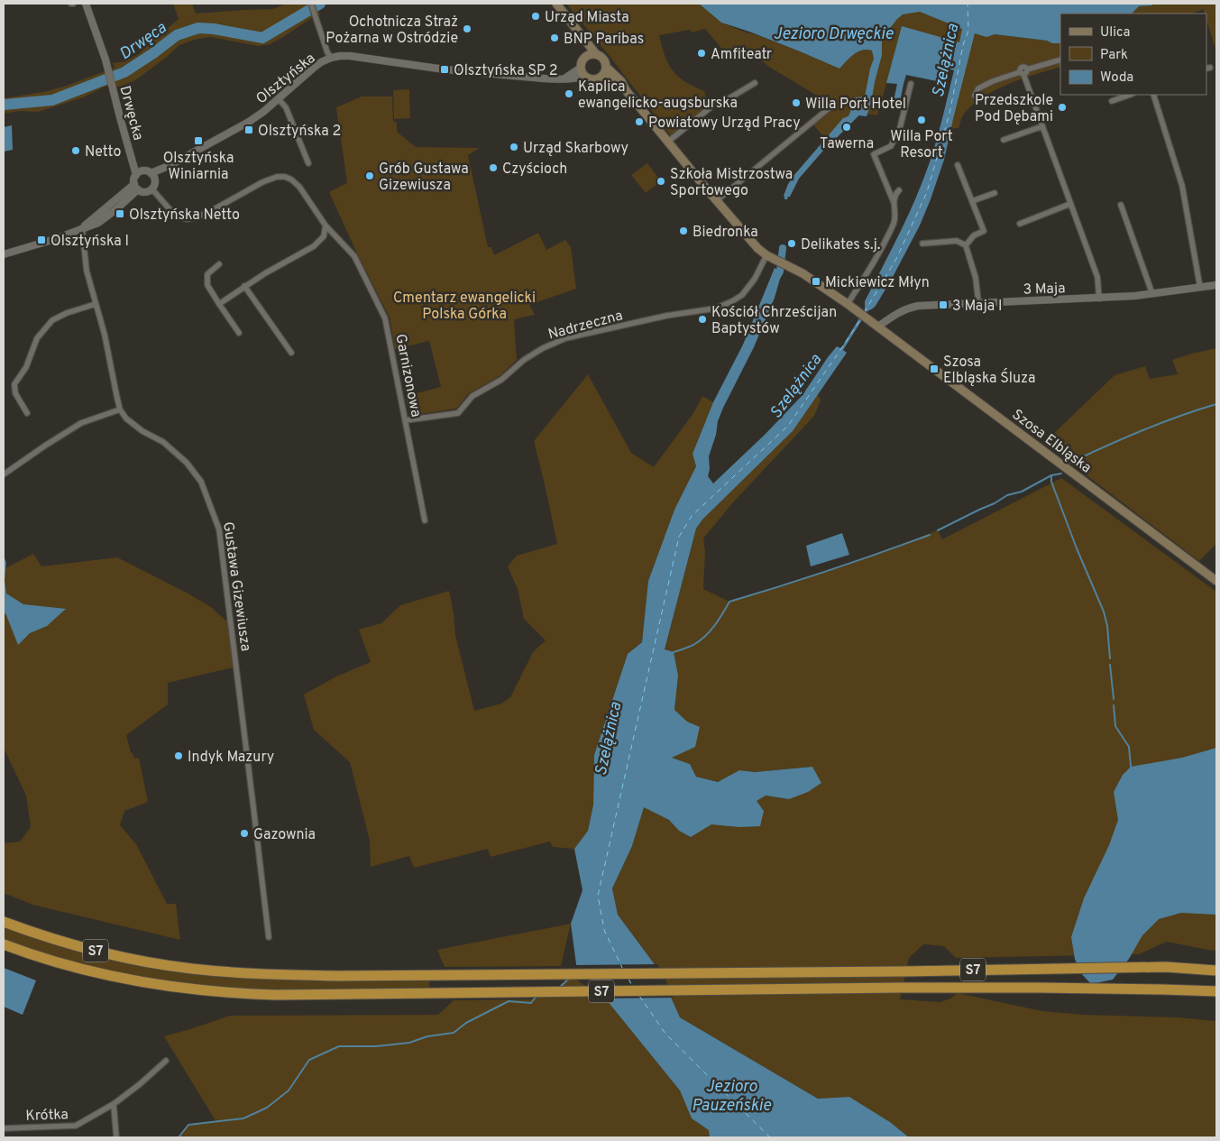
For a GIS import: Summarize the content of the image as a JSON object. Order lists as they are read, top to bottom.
{
  "streets": {
    "highway": ["S7"],
    "main road": ["Szosa Elbląska"],
    "street": [
      "Olsztyńska",
      "Drwęcka",
      "3 Maja",
      "Nadrzeczna",
      "Garnizonowa",
      "Gustawa Gizewiusza",
      "Krótka"
    ]
  },
  "crossings": [
    ["Olsztyńska", "Drwęcka"],
    ["Olsztyńska", "Garnizonowa"],
    ["Drwęcka", "Garnizonowa"],
    ["3 Maja", "Szosa Elbląska"],
    ["Nadrzeczna", "Garnizonowa"],
    ["Nadrzeczna", "Szosa Elbląska"]
  ],
  "water": [
    "Jezioro Drwęckie",
    "Drwęca",
    "Szelążnica",
    "Jezioro Pauzeńskie"
  ],
  "parks": ["Cmentarz ewangelicki Polska Górka"],
  "places": {
    "other": [
      "Urząd Miasta",
      "Ochotnicza Straż Pożarna w Ostródzie",
      "BNP Paribas",
      "Amfiteatr",
      "Kaplica ewangelicko-augsburska",
      "Willa Port Hotel",
      "Przedszkole Pod Dębami",
      "Willa Port Resort",
      "Powiatowy Urząd Pracy",
      "Tawerna",
      "Urząd Skarbowy",
      "Netto",
      "Czyścioch",
      "Grób Gustawa Gizewiusza",
      "Szkoła Mistrzostwa Sportowego",
      "Biedronka",
      "Delikates s.j.",
      "Kościół Chrześcijan Baptystów",
      "Indyk Mazury",
      "Gazownia"
    ],
    "transit": [
      "Olsztyńska SP 2",
      "Olsztyńska 2",
      "Olsztyńska Winiarnia",
      "Olsztyńska Netto",
      "Olsztyńska I",
      "Mickiewicz Młyn",
      "3 Maja I",
      "Szosa Elbląska Śluza"
    ]
  },
  "legend": ["Ulica", "Park", "Woda"]
}
